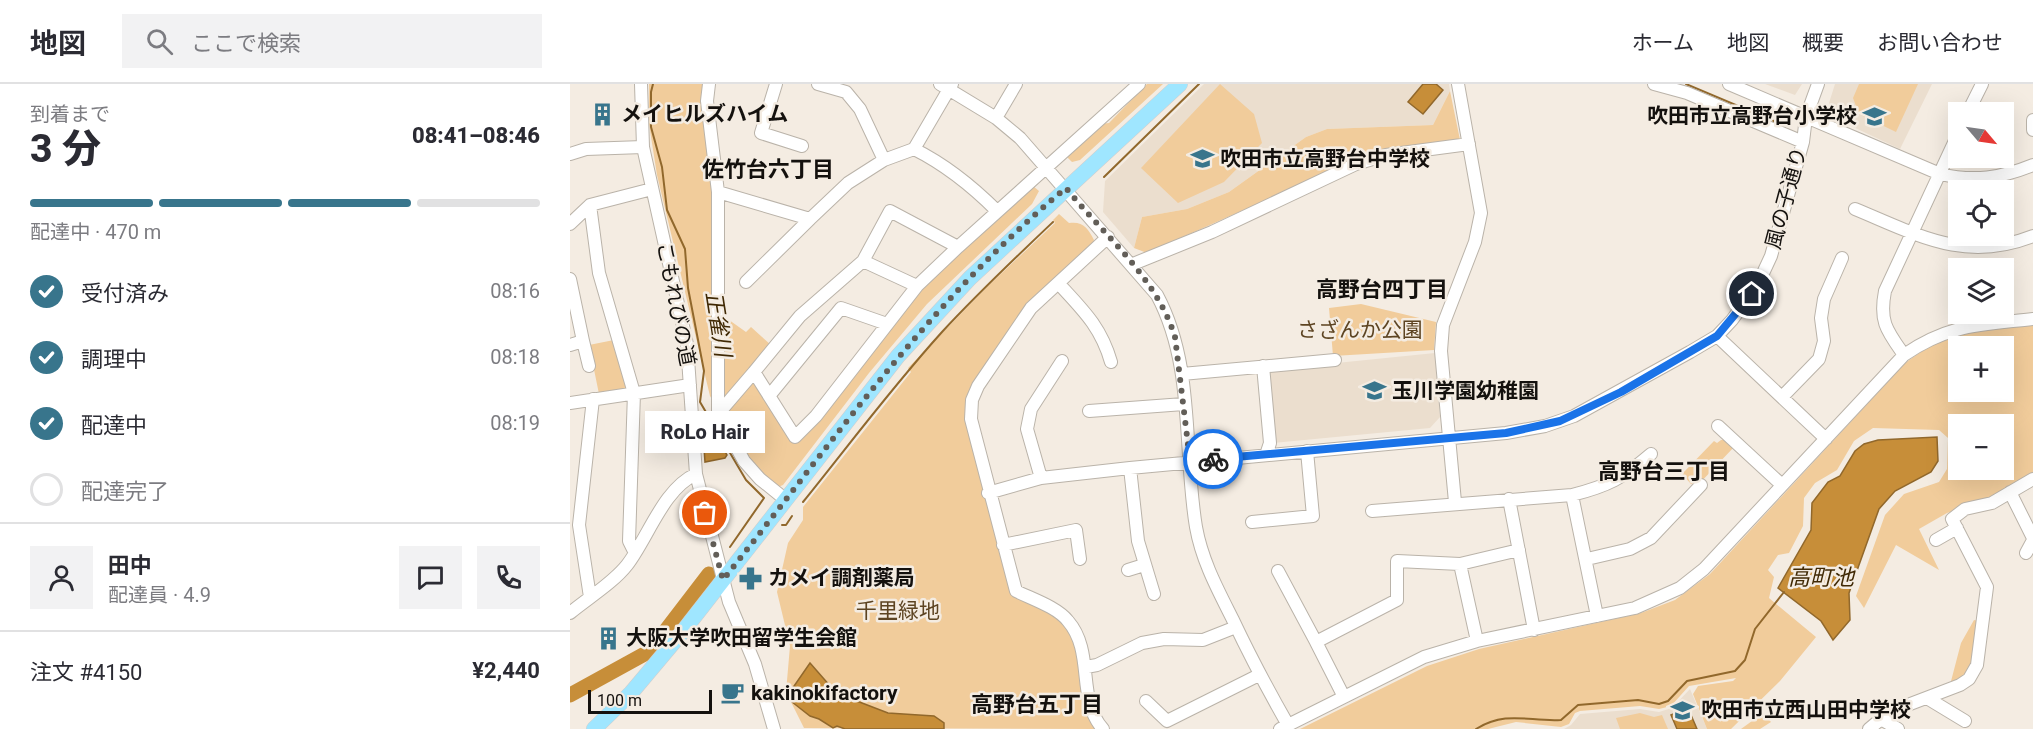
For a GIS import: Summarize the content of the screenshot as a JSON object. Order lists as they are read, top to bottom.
{
  "streets": {
    "street": ["風の子通り", "こもれびの道"]
  },
  "districts": [
    "佐竹台六丁目",
    "高野台四丁目",
    "高野台三丁目",
    "高野台五丁目"
  ],
  "water": ["正雀川", "高町池"],
  "parks": ["さざんか公園", "千里緑地"],
  "places": {
    "building": ["メイヒルズハイム", "大阪大学吹田留学生会館"],
    "school or university": [
      "吹田市立高野台小学校",
      "吹田市立高野台中学校",
      "玉川学園幼稚園",
      "吹田市立西山田中学校"
    ],
    "other": ["RoLo Hair"],
    "pharmacy": ["カメイ調剤薬局"],
    "cafe": ["kakinokifactory"]
  },
  "scale_bar": "100 m",
  "north": "bottom right",
  "page": {
    "header": "地図",
    "search": "ここで検索",
    "nav": [
      "ホーム",
      "地図",
      "概要",
      "お問い合わせ"
    ],
    "heading": ["3 分", "到着まで", "08:41–08:46"],
    "panel": [
      "田中",
      "配達員 · 4.9",
      "注文 #4150",
      "¥2,440"
    ],
    "map_buttons": ["+", "−"],
    "bar": "配達中 · 470 m",
    "list": [
      ["受付済み", "08:16"],
      ["調理中", "08:18"],
      ["配達中", "08:19"],
      "配達完了"
    ],
    "bubble": "RoLo Hair",
    "scale": "100 m"
  }
}
